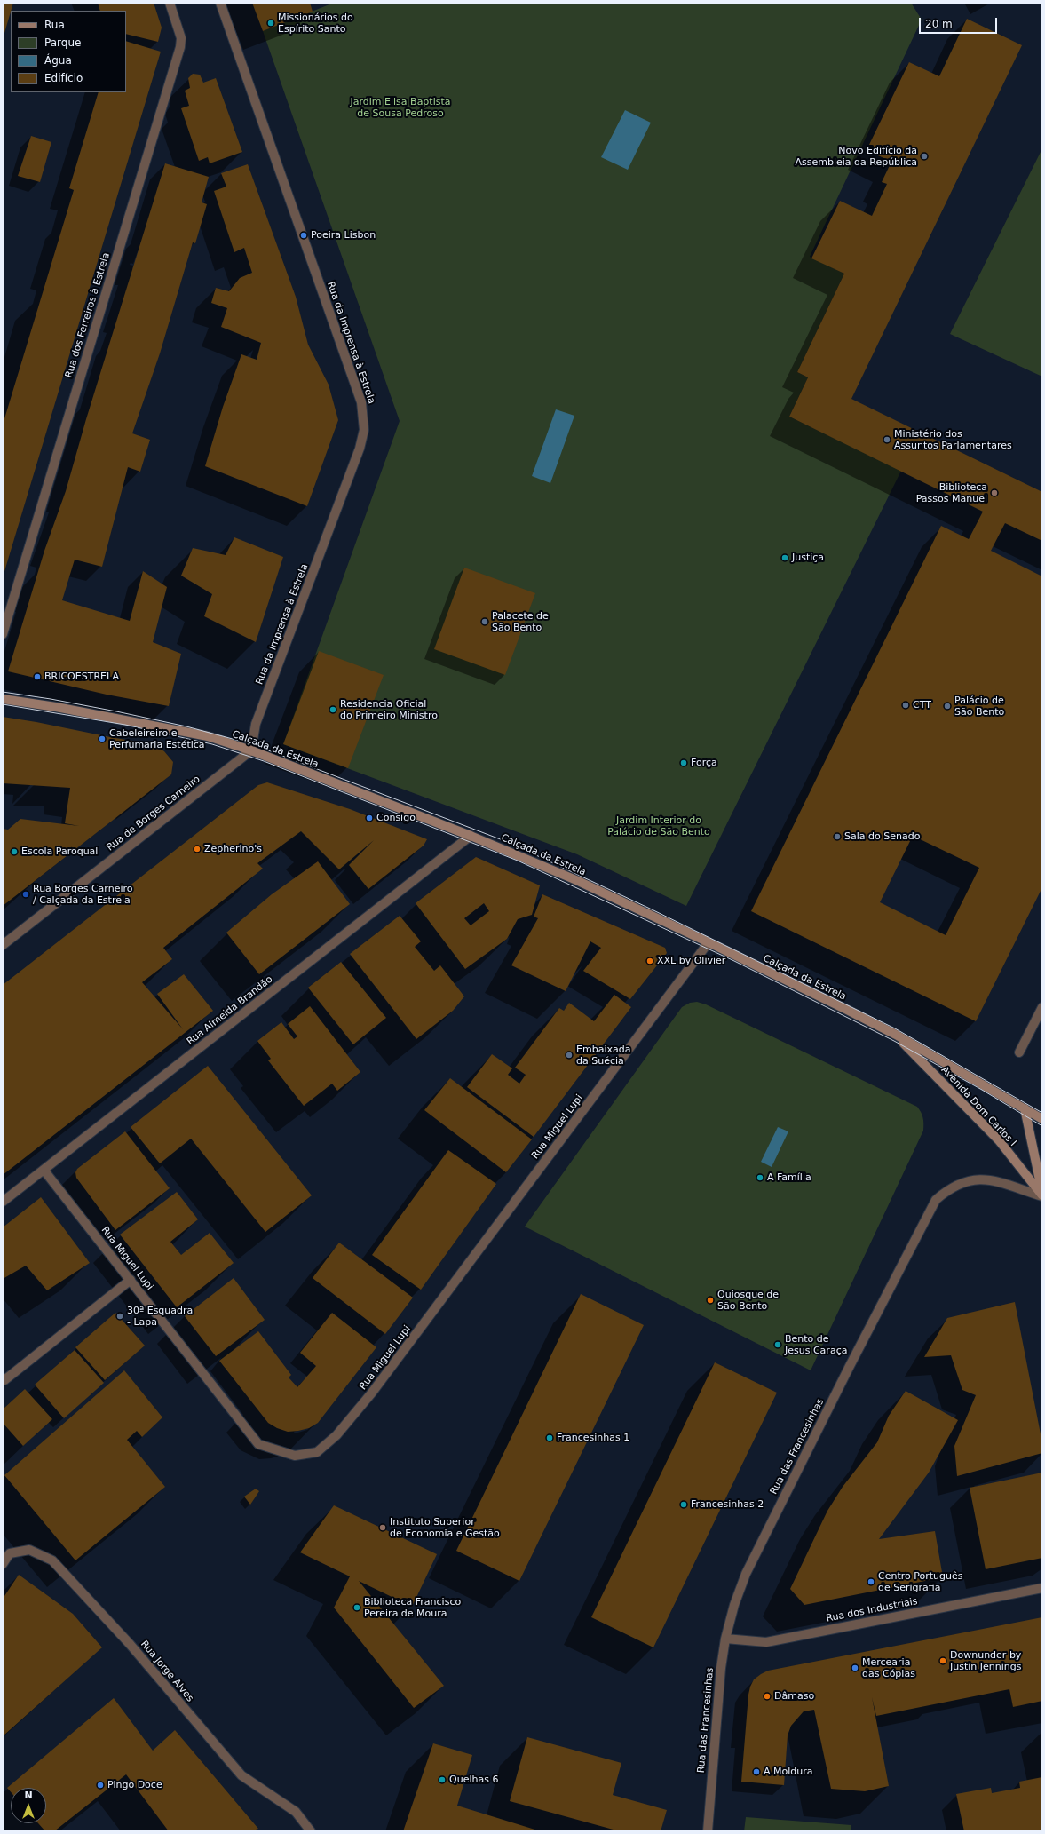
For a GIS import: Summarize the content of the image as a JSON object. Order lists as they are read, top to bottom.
{
  "streets": {
    "main road": ["Calçada da Estrela", "Avenida Dom Carlos I"],
    "street": [
      "Rua dos Ferreiros à Estrela",
      "Rua da Imprensa à Estrela",
      "Rua de Borges Carneiro",
      "Rua Almeida Brandão",
      "Rua Miguel Lupi",
      "Rua das Francesinhas",
      "Rua dos Industriais",
      "Rua Jorge Alves"
    ]
  },
  "crossings": [
    ["Rua da Imprensa à Estrela", "Calçada da Estrela"],
    ["Rua da Imprensa à Estrela", "Rua de Borges Carneiro"],
    ["Calçada da Estrela", "Rua de Borges Carneiro"],
    ["Calçada da Estrela", "Rua Almeida Brandão"],
    ["Calçada da Estrela", "Avenida Dom Carlos I"],
    ["Calçada da Estrela", "Rua Miguel Lupi"],
    ["Rua Almeida Brandão", "Rua Miguel Lupi"],
    ["Avenida Dom Carlos I", "Rua das Francesinhas"],
    ["Rua das Francesinhas", "Rua dos Industriais"]
  ],
  "parks": ["Jardim Elisa Baptista de Sousa Pedroso", "Jardim Interior do Palácio de São Bento"],
  "places": [
    "Missionários do Espírito Santo",
    "Novo Edifício da Assembleia da República",
    "Poeira Lisbon",
    "Ministério dos Assuntos Parlamentares",
    "Biblioteca Passos Manuel",
    "Justiça",
    "Palacete de São Bento",
    "BRICOESTRELA",
    "CTT",
    "Palácio de São Bento",
    "Residencia Oficial do Primeiro Ministro",
    "Cabeleireiro e Perfumaria Estética",
    "Força",
    "Consigo",
    "Sala do Senado",
    "Zepherino's",
    "Escola Paroqual",
    "Rua Borges Carneiro / Calçada da Estrela",
    "XXL by Olivier",
    "Embaixada da Suécia",
    "A Família",
    "Quiosque de São Bento",
    "30ª Esquadra - Lapa",
    "Bento de Jesus Caraça",
    "Francesinhas 1",
    "Francesinhas 2",
    "Instituto Superior de Economia e Gestão",
    "Centro Português de Serigrafia",
    "Biblioteca Francisco Pereira de Moura",
    "Downunder by Justin Jennings",
    "Mercearia das Cópias",
    "Dâmaso",
    "A Moldura",
    "Quelhas 6",
    "Pingo Doce"
  ],
  "legend": [
    "Rua",
    "Parque",
    "Água",
    "Edifício"
  ],
  "scale_bar": "20 m",
  "north": "top"
}
